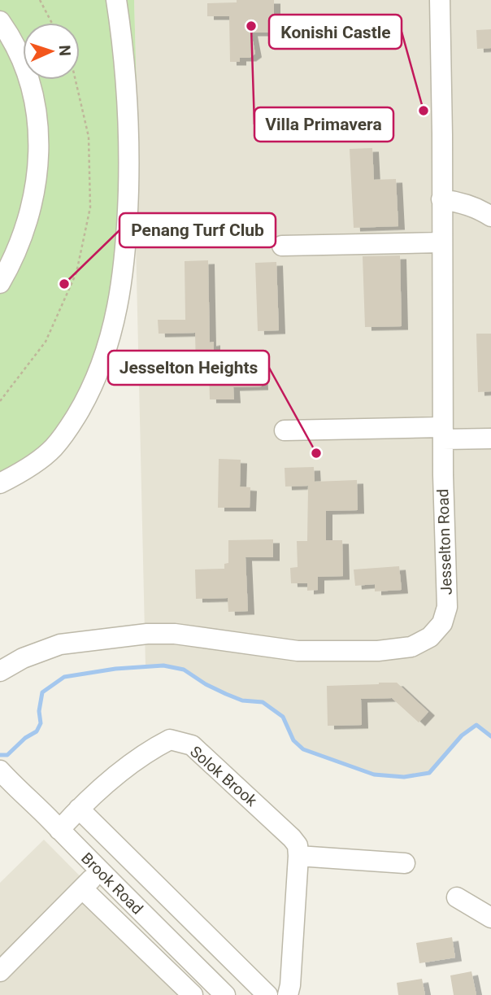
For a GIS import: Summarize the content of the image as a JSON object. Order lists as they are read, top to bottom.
{
  "streets": {
    "street": ["Jesselton Road", "Solok Brook", "Brook Road"]
  },
  "crossings": [
    ["Solok Brook", "Brook Road"]
  ],
  "places": [
    "Villa Primavera",
    "Konishi Castle",
    "Penang Turf Club",
    "Jesselton Heights"
  ],
  "north": "right"
}
